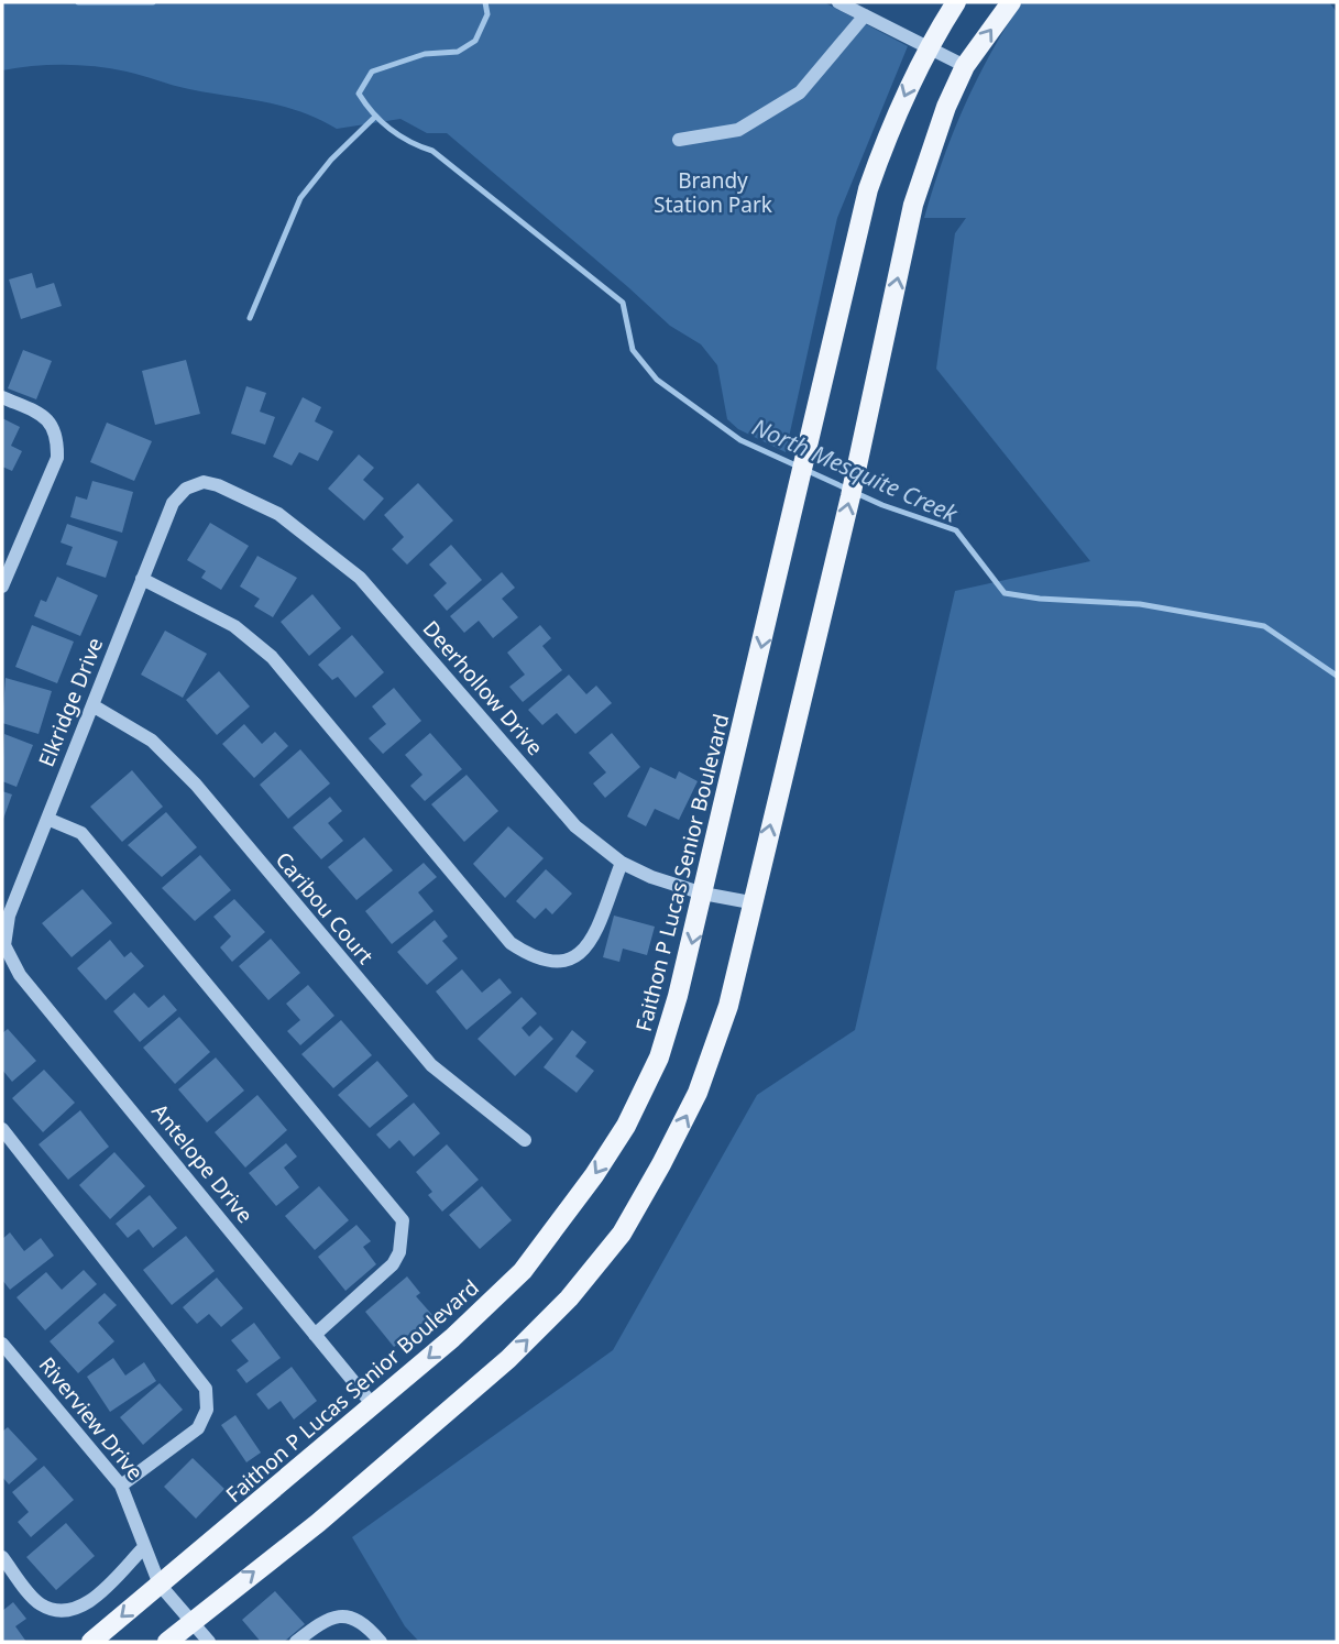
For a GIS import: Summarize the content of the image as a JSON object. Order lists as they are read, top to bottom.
{
  "streets": {
    "main road": ["Faithon P Lucas Senior Boulevard"],
    "street": [
      "Deerhollow Drive",
      "Elkridge Drive",
      "Caribou Court",
      "Antelope Drive",
      "Riverview Drive"
    ]
  },
  "crossings": [
    ["Deerhollow Drive", "Elkridge Drive"],
    ["Deerhollow Drive", "Faithon P Lucas Senior Boulevard"],
    ["Elkridge Drive", "Caribou Court"],
    ["Elkridge Drive", "Antelope Drive"],
    ["Faithon P Lucas Senior Boulevard", "Antelope Drive"],
    ["Faithon P Lucas Senior Boulevard", "Riverview Drive"]
  ],
  "water": ["North Mesquite Creek"],
  "parks": ["Brandy Station Park"]
}
